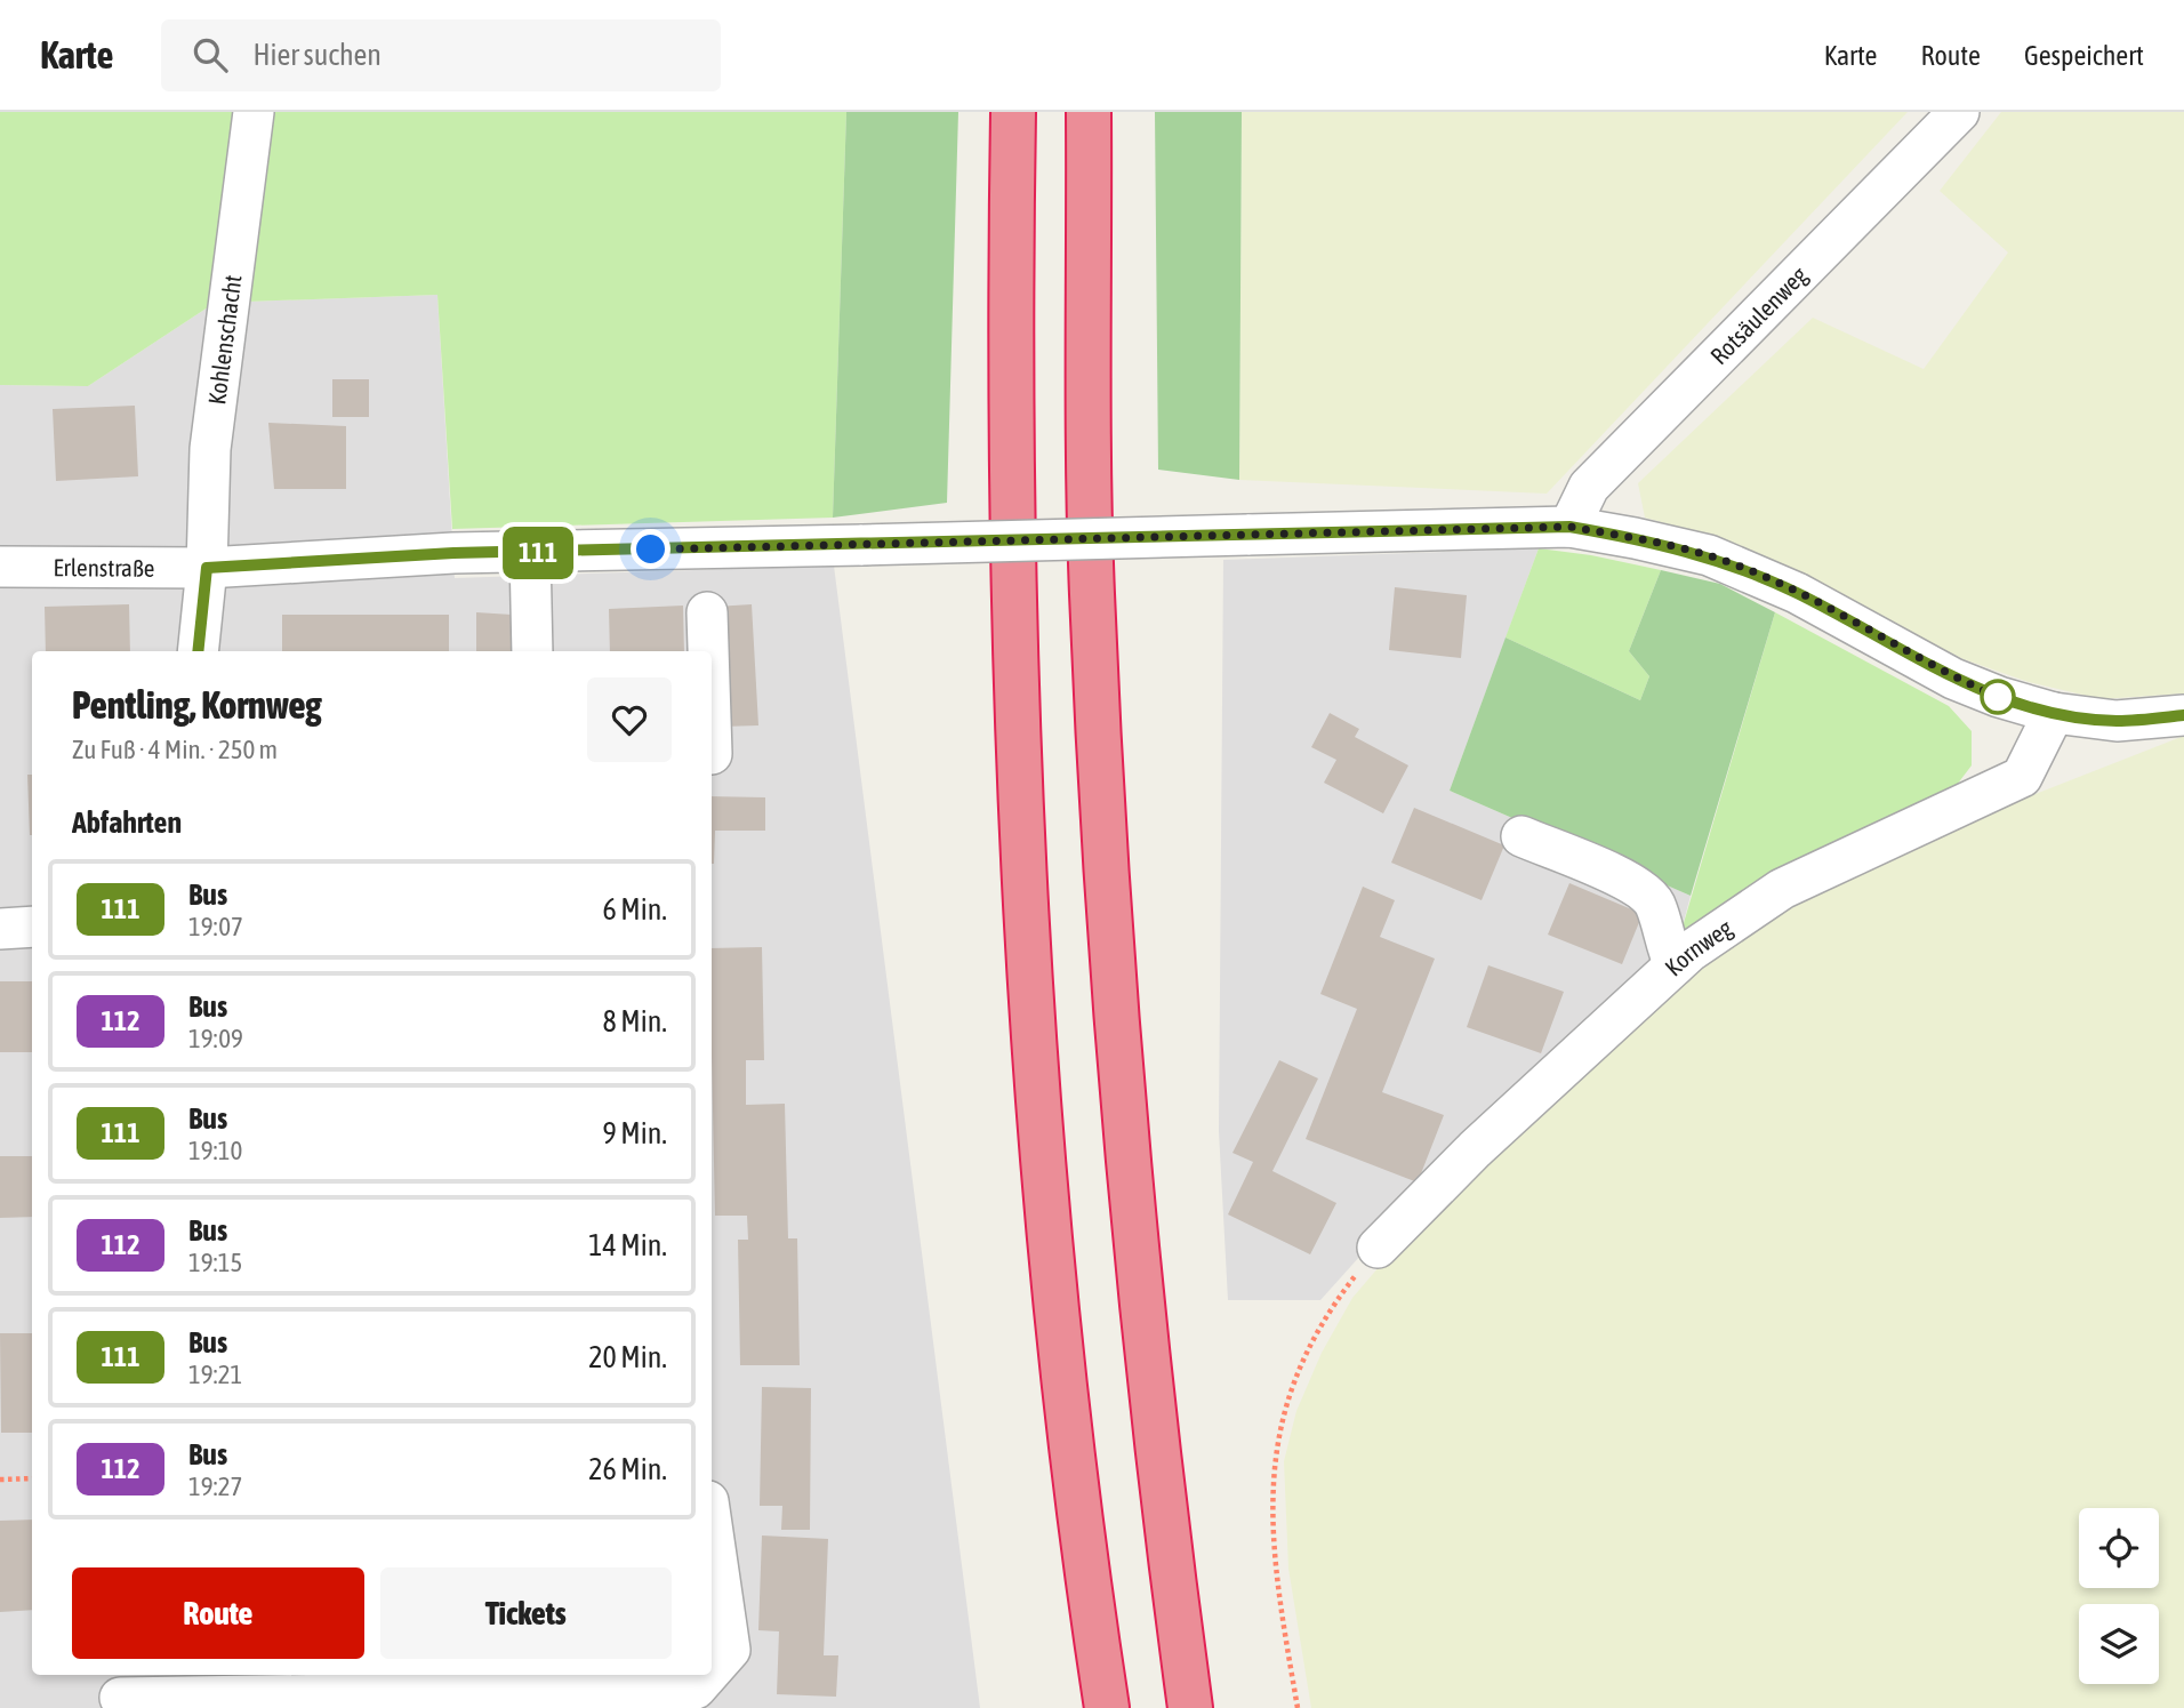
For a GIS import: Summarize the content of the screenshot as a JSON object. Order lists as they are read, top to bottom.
{
  "streets": {
    "street": [
      "Rotsäulenweg",
      "Kohlenschacht",
      "Erlenstraße",
      "Kornweg"
    ]
  },
  "crossings": [
    ["Rotsäulenweg", "Erlenstraße"],
    ["Kohlenschacht", "Erlenstraße"],
    ["Erlenstraße", "Kornweg"]
  ],
  "lines": ["bus line 111"],
  "page": {
    "header": "Karte",
    "search": "Hier suchen",
    "nav": ["Karte", "Route", "Gespeichert"],
    "on_map": "111",
    "heading": [
      ["Pentling, Kornweg", "Zu Fuß · 4 Min. · 250 m"],
      "Abfahrten"
    ],
    "list": [
      {
        "mark": "111",
        "name": "Bus",
        "note": "19:07",
        "value": "6 Min."
      },
      {
        "mark": "112",
        "name": "Bus",
        "note": "19:09",
        "value": "8 Min."
      },
      {
        "mark": "111",
        "name": "Bus",
        "note": "19:10",
        "value": "9 Min."
      },
      {
        "mark": "112",
        "name": "Bus",
        "note": "19:15",
        "value": "14 Min."
      },
      {
        "mark": "111",
        "name": "Bus",
        "note": "19:21",
        "value": "20 Min."
      },
      {
        "mark": "112",
        "name": "Bus",
        "note": "19:27",
        "value": "26 Min."
      }
    ],
    "buttons": ["Route", "Tickets"]
  }
}
